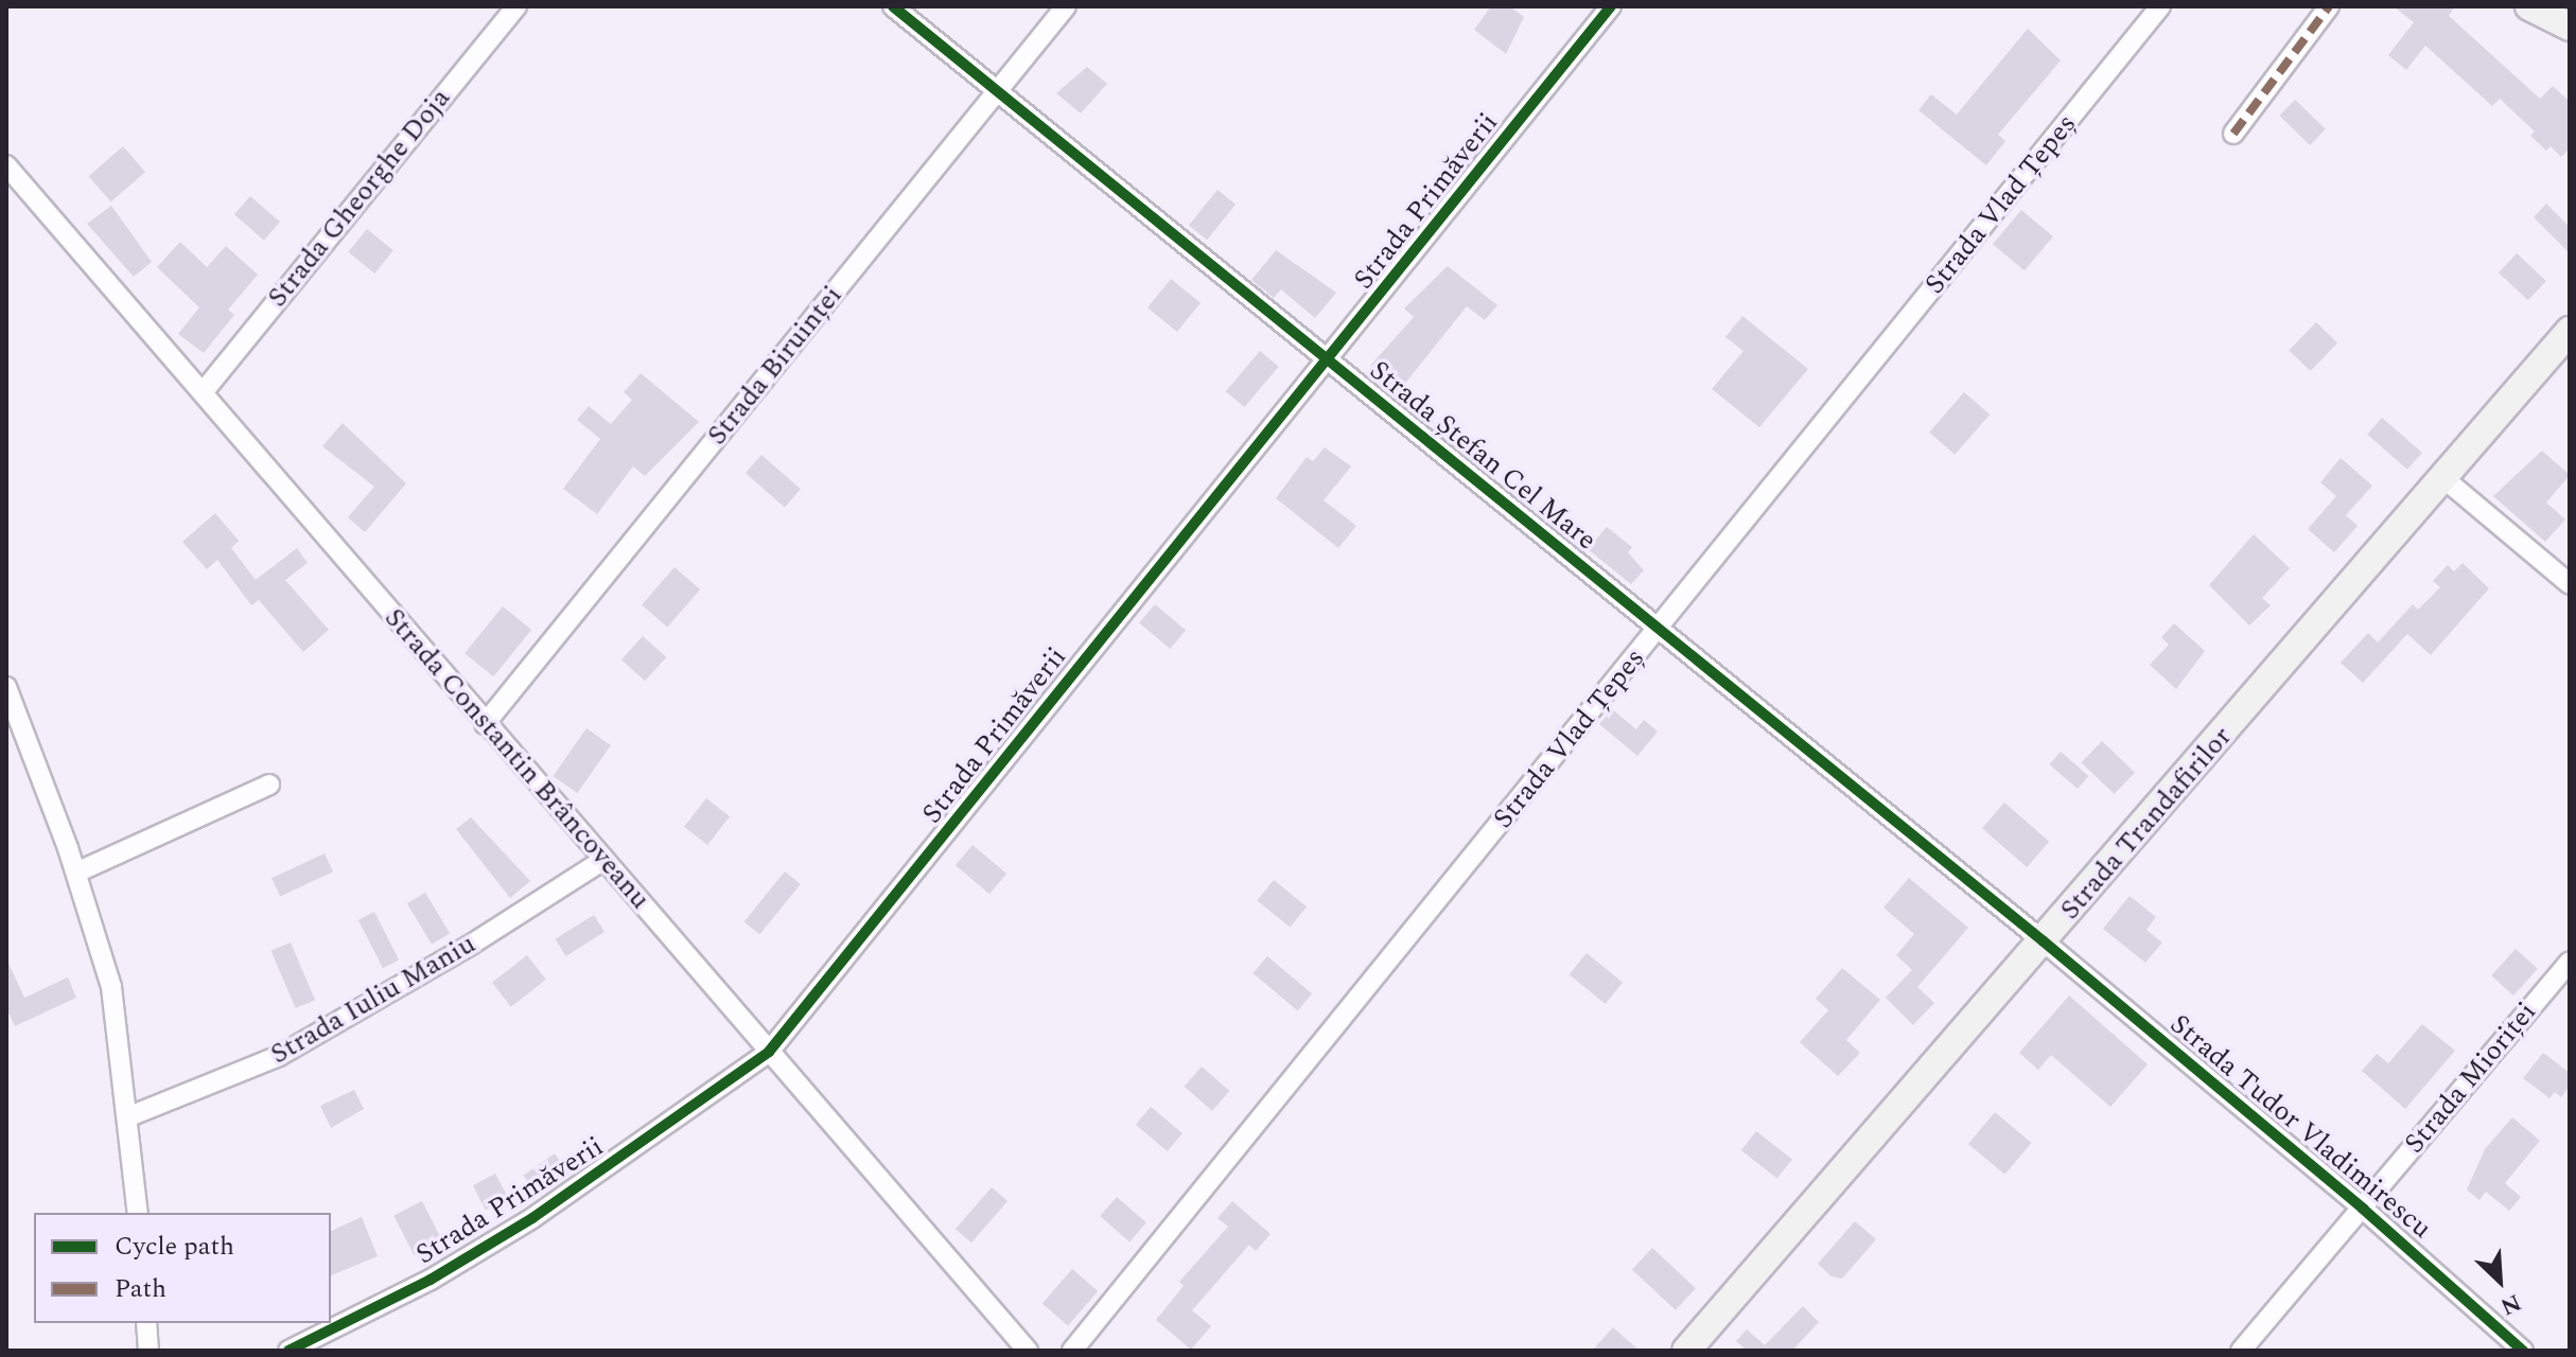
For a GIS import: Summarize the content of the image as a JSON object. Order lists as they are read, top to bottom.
{
  "streets": {
    "main road": ["Strada Trandafirilor"],
    "street": [
      "Strada Gheorghe Doja",
      "Strada Primăverii",
      "Strada Vlad Țepeș",
      "Strada Biruinței",
      "Strada Ștefan Cel Mare",
      "Strada Constantin Brâncoveanu",
      "Strada Iuliu Maniu",
      "Strada Mioriței",
      "Strada Tudor Vladimirescu"
    ]
  },
  "crossings": [
    ["Strada Gheorghe Doja", "Strada Constantin Brâncoveanu"],
    ["Strada Primăverii", "Strada Ștefan Cel Mare"],
    ["Strada Primăverii", "Strada Constantin Brâncoveanu"],
    ["Strada Vlad Țepeș", "Strada Ștefan Cel Mare"],
    ["Strada Biruinței", "Strada Ștefan Cel Mare"],
    ["Strada Biruinței", "Strada Constantin Brâncoveanu"],
    ["Strada Ștefan Cel Mare", "Strada Trandafirilor"],
    ["Strada Ștefan Cel Mare", "Strada Tudor Vladimirescu"],
    ["Strada Constantin Brâncoveanu", "Strada Iuliu Maniu"],
    ["Strada Trandafirilor", "Strada Tudor Vladimirescu"],
    ["Strada Mioriței", "Strada Tudor Vladimirescu"]
  ],
  "legend": ["Cycle path", "Path"],
  "north": "bottom right"
}
